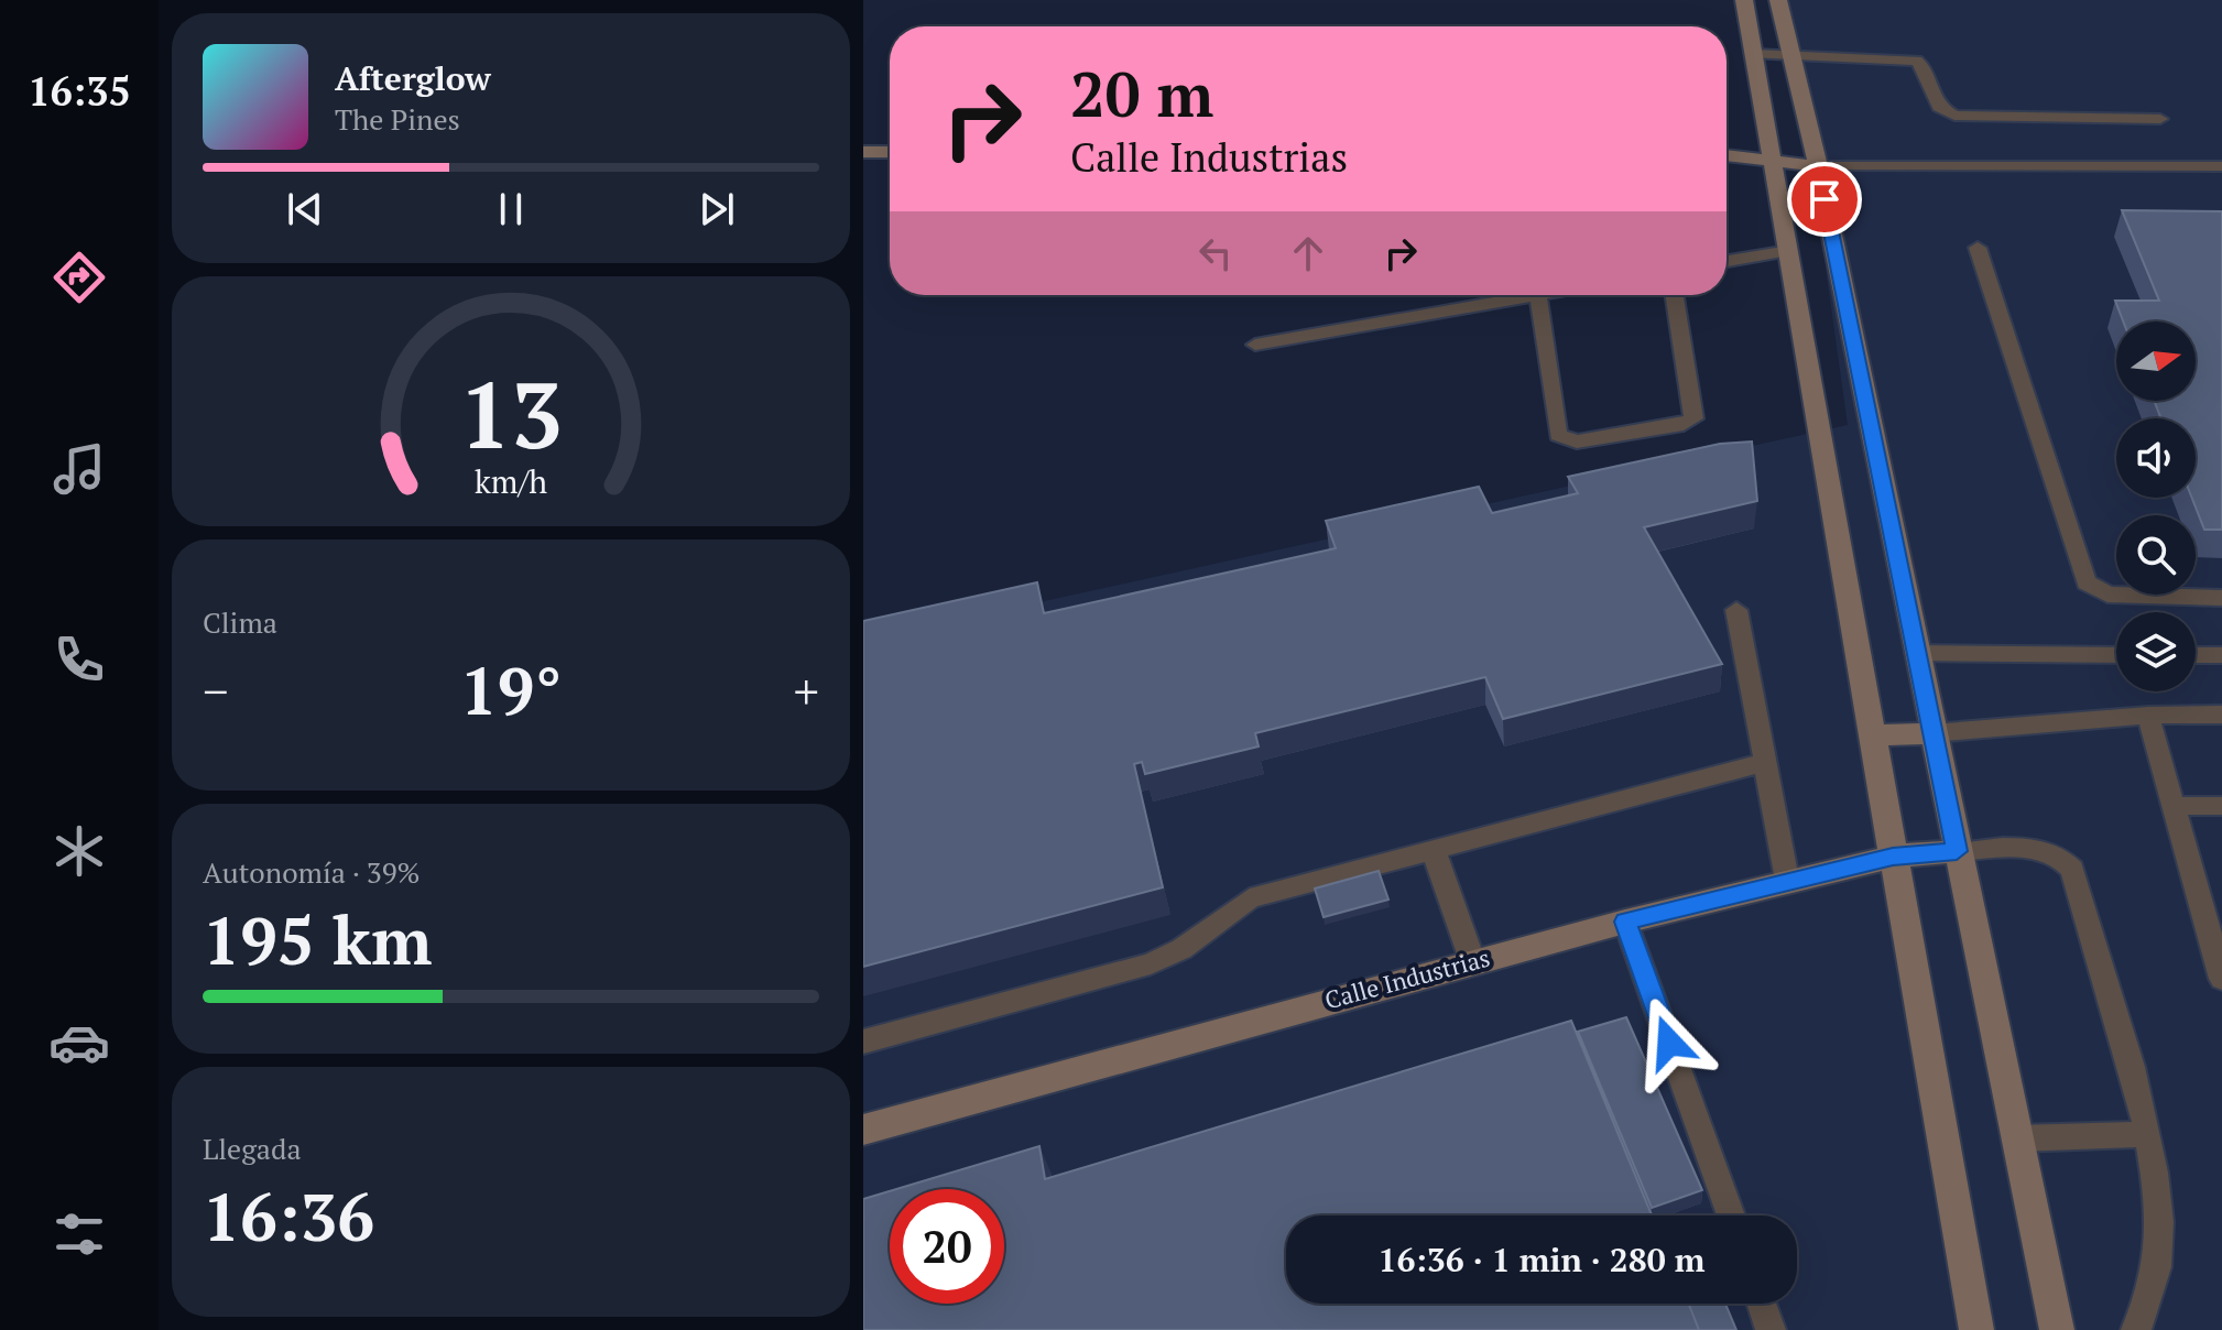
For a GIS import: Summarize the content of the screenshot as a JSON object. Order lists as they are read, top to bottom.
{
  "streets": {
    "main road": ["Calle Industrias"]
  },
  "north": "right",
  "page": {
    "tabs": "16:35",
    "turn": ["20 m", "Calle Industrias"],
    "song": ["Afterglow", "The Pines"],
    "tile": [
      "Clima",
      ["Autonomía · 39%", "195 km"],
      ["Llegada", "16:36"]
    ],
    "heat": ["−", "19°", "+"],
    "limit": "20",
    "trip": "16:36 · 1 min · 280 m",
    "gauge": ["13", "km/h"]
  }
}
